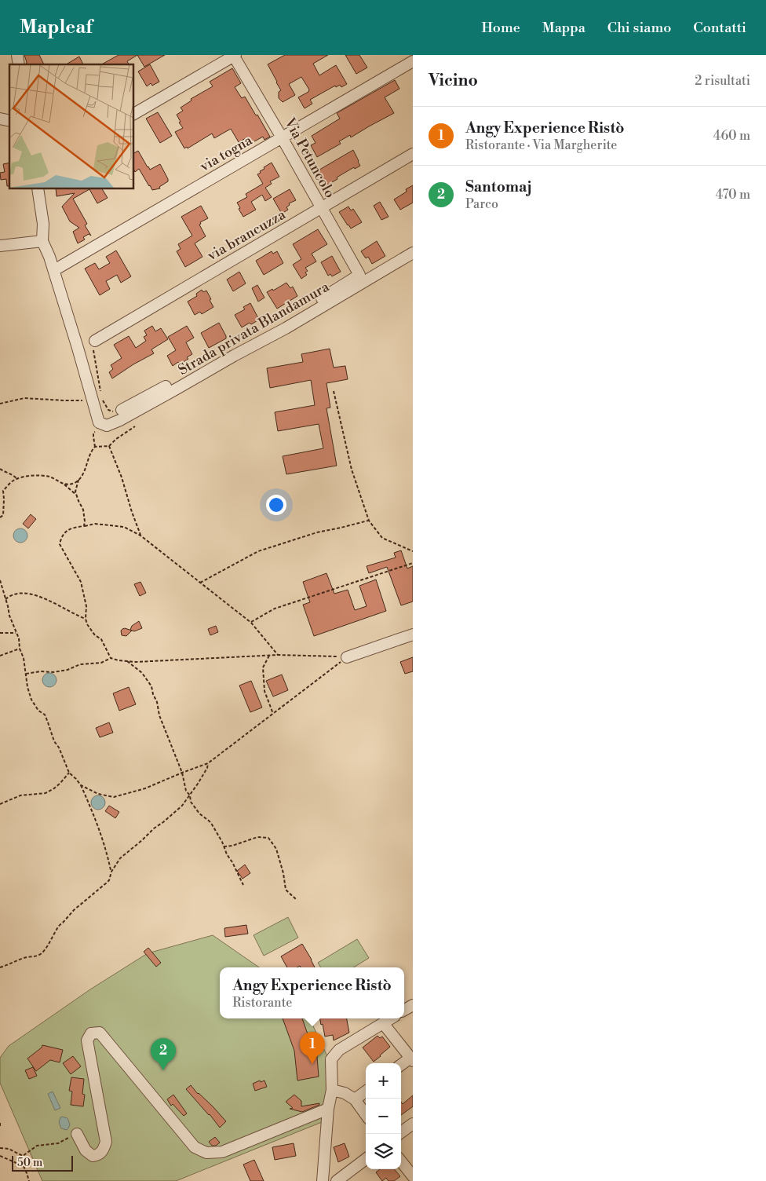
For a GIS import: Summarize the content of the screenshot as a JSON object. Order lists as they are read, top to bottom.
{
  "streets": {
    "street": [
      "via togna",
      "Via Petuncolo",
      "via brancuzza",
      "Strada privata Blandamura"
    ]
  },
  "crossings": [
    ["via togna", "Via Petuncolo"],
    ["Via Petuncolo", "via brancuzza"],
    ["Via Petuncolo", "Strada privata Blandamura"]
  ],
  "scale_bar": "50 m",
  "page": {
    "header": "Mapleaf",
    "nav": [
      "Home",
      "Mappa",
      "Chi siamo",
      "Contatti"
    ],
    "heading": ["Vicino", "2 risultati"],
    "list": [
      {
        "mark": "1",
        "name": "Angy Experience Ristò",
        "note": "Ristorante · Via Margherite",
        "value": "460 m"
      },
      {
        "mark": "2",
        "name": "Santomaj",
        "note": "Parco",
        "value": "470 m"
      }
    ],
    "popup": ["Angy Experience Ristò", "Ristorante"],
    "pins": ["1", "2"],
    "map_buttons": ["+", "−"],
    "scale": "50 m"
  }
}
